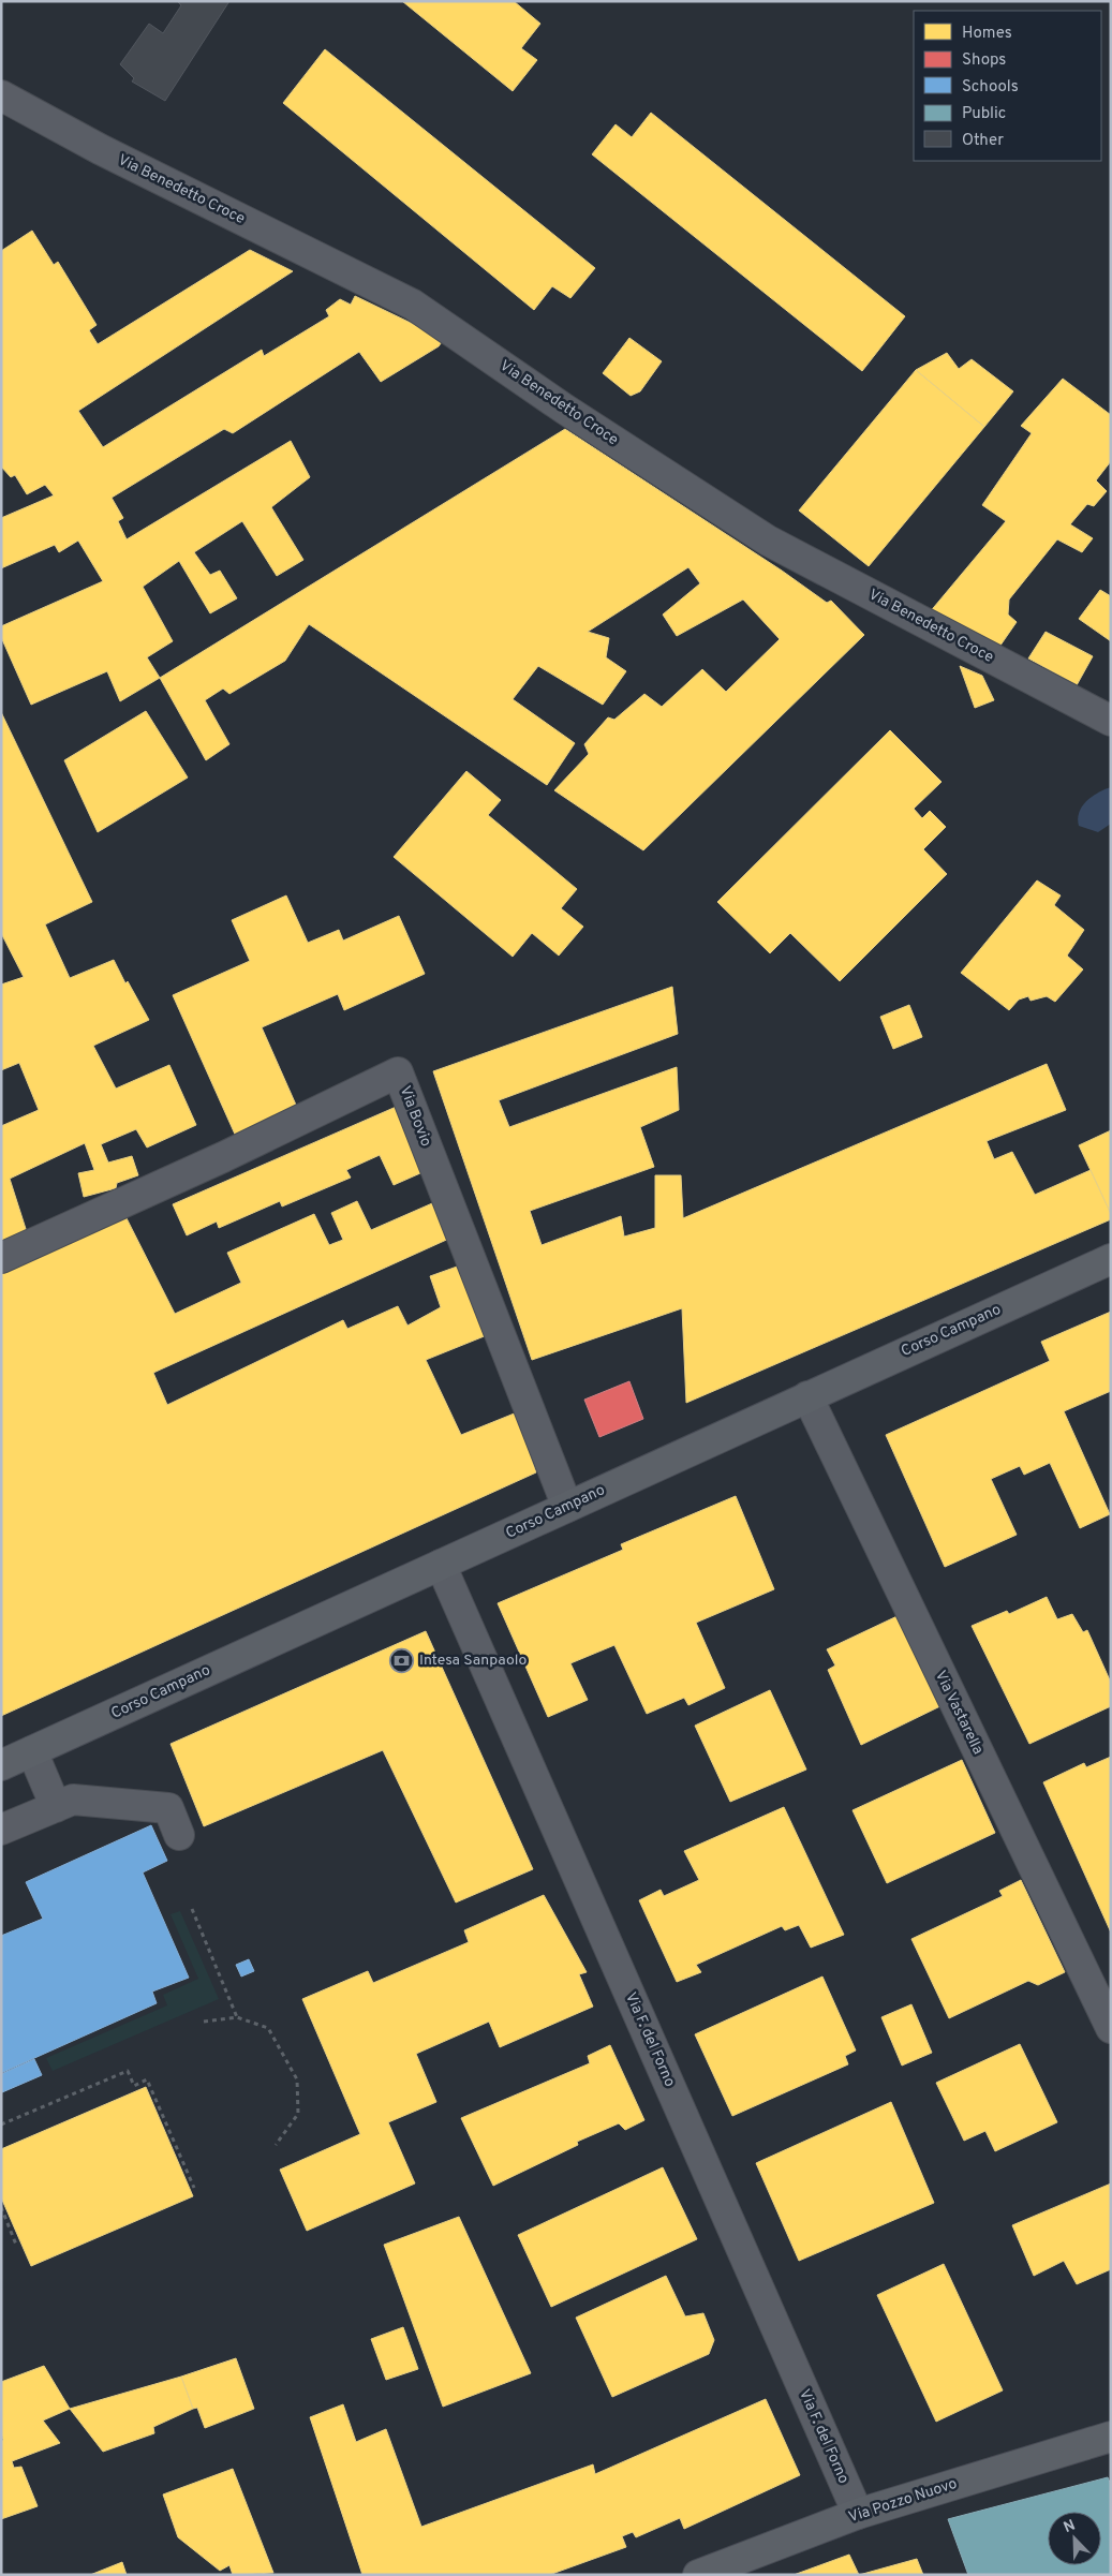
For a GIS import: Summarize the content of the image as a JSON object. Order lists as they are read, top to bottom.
{
  "streets": {
    "main road": ["Corso Campano", "Via Pozzo Nuovo"],
    "street": [
      "Via Benedetto Croce",
      "Via Bovio",
      "Via Vastarella",
      "Via F. del Forno"
    ]
  },
  "crossings": [
    ["Via Bovio", "Corso Campano"],
    ["Corso Campano", "Via Vastarella"],
    ["Corso Campano", "Via F. del Forno"],
    ["Via F. del Forno", "Via Pozzo Nuovo"]
  ],
  "places": {
    "bank": ["Intesa Sanpaolo"]
  },
  "legend": [
    "Homes",
    "Shops",
    "Schools",
    "Public",
    "Other"
  ],
  "north": "top left"
}
